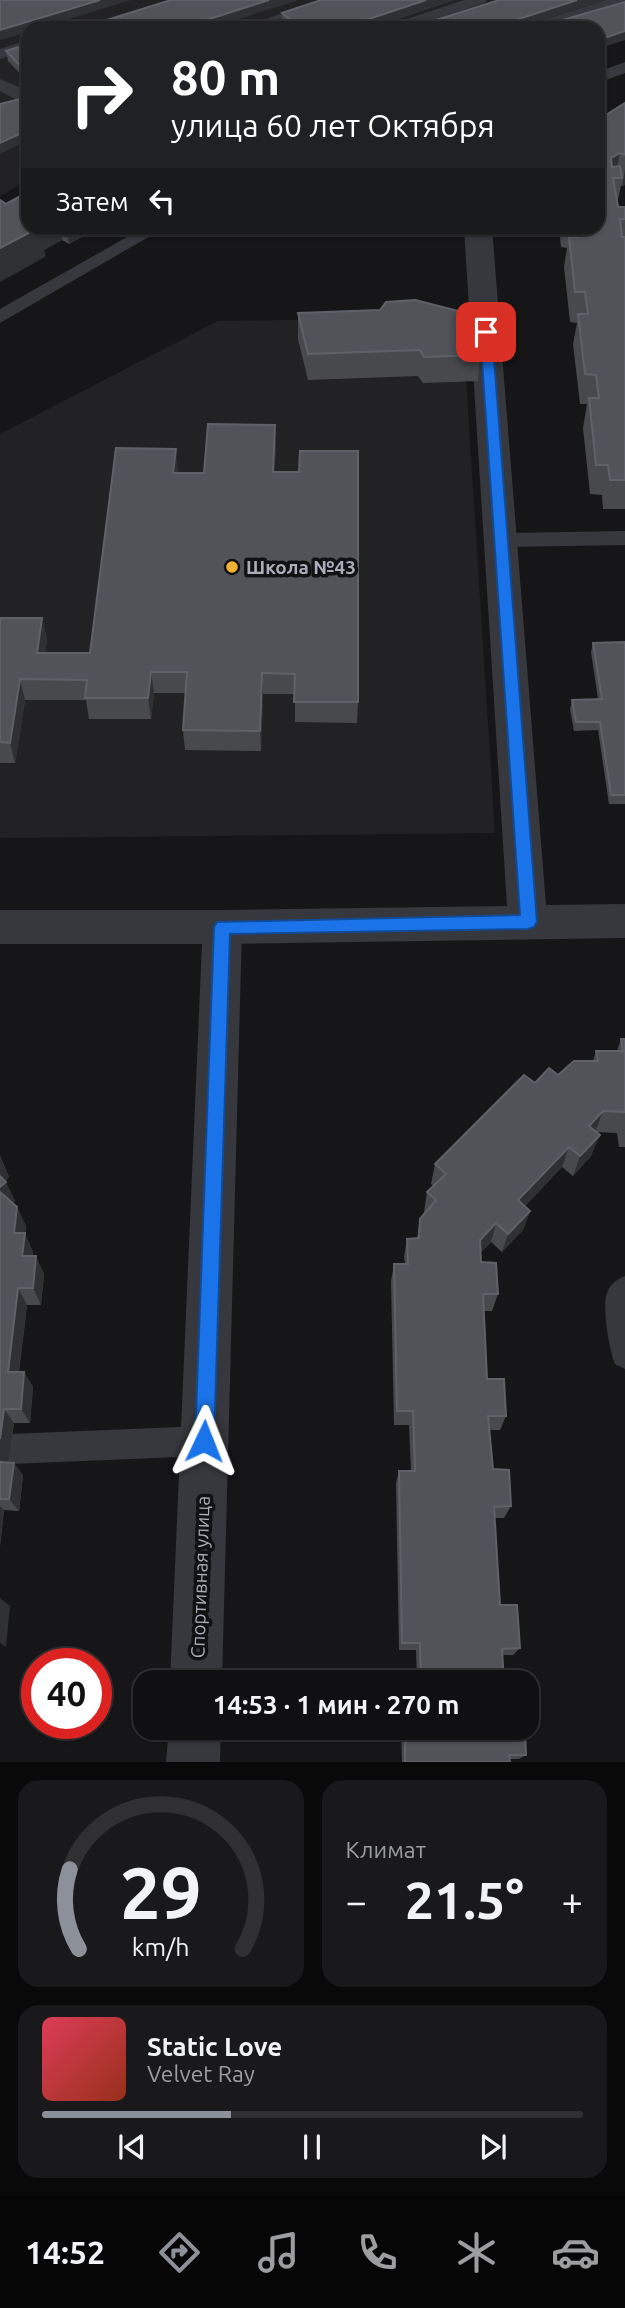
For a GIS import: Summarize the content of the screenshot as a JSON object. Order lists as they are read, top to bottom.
{
  "streets": {
    "street": ["Спортивная улица"]
  },
  "places": ["Школа №43"],
  "page": {
    "turn": ["80 m", "улица 60 лет Октября"],
    "then": "Затем",
    "limit": "40",
    "trip": "14:53 · 1 мин · 270 m",
    "tile": "Климат",
    "heat": ["−", "21.5°", "+"],
    "song": ["Static Love", "Velvet Ray"],
    "tabs": "14:52",
    "gauge": ["29", "km/h"]
  }
}
